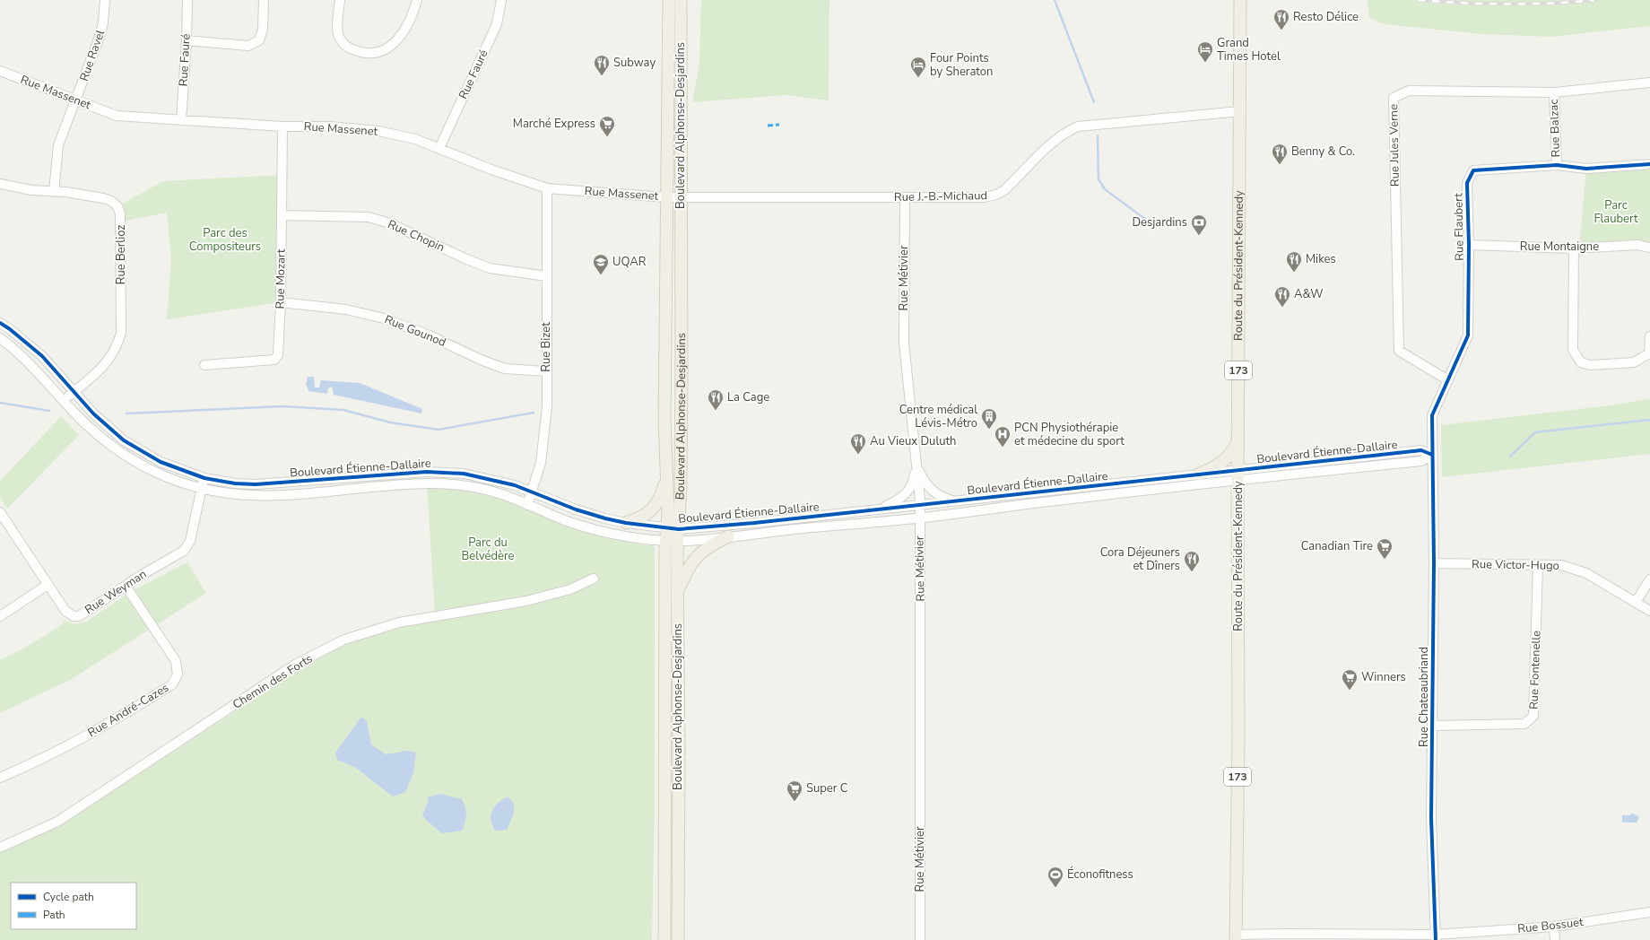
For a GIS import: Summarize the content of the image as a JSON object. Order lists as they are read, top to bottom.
{
  "streets": {
    "main road": ["Boulevard Alphonse-Desjardins", "Route du Président-Kennedy", "173"],
    "street": [
      "Rue Ravel",
      "Rue Fauré",
      "Rue Massenet",
      "Rue Balzac",
      "Rue Jules Verne",
      "Rue J.-B.-Michaud",
      "Rue Flaubert",
      "Rue Chopin",
      "Rue Montaigne",
      "Rue Berlioz",
      "Rue Métivier",
      "Rue Mozart",
      "Rue Gounod",
      "Rue Bizet",
      "Boulevard Étienne-Dallaire",
      "Rue Victor-Hugo",
      "Rue Weyman",
      "Rue Fontenelle",
      "Chemin des Forts",
      "Rue Chateaubriand",
      "Rue André-Cazes",
      "Rue Bossuet"
    ]
  },
  "crossings": [
    ["Rue Ravel", "Rue Massenet"],
    ["Rue Ravel", "Rue Berlioz"],
    ["Rue Fauré", "Rue Massenet"],
    ["Rue Massenet", "Boulevard Alphonse-Desjardins"],
    ["Rue Massenet", "Rue J.-B.-Michaud"],
    ["Rue Massenet", "Rue Mozart"],
    ["Rue Massenet", "Rue Bizet"],
    ["Boulevard Alphonse-Desjardins", "Rue J.-B.-Michaud"],
    ["Boulevard Alphonse-Desjardins", "Boulevard Étienne-Dallaire"],
    ["Rue Balzac", "Rue Jules Verne"],
    ["Rue Balzac", "Rue Flaubert"],
    ["Rue Jules Verne", "Rue Flaubert"],
    ["Rue J.-B.-Michaud", "Route du Président-Kennedy"],
    ["Rue J.-B.-Michaud", "Rue Métivier"],
    ["Rue Flaubert", "Rue Montaigne"],
    ["Rue Flaubert", "Boulevard Étienne-Dallaire"],
    ["Rue Flaubert", "Rue Chateaubriand"],
    ["Rue Chopin", "Rue Mozart"],
    ["Rue Chopin", "Rue Bizet"],
    ["Rue Berlioz", "Boulevard Étienne-Dallaire"],
    ["Route du Président-Kennedy", "Boulevard Étienne-Dallaire"],
    ["Route du Président-Kennedy", "Rue Bossuet"],
    ["Rue Métivier", "Boulevard Étienne-Dallaire"],
    ["Rue Mozart", "Rue Gounod"],
    ["Rue Gounod", "Rue Bizet"],
    ["Rue Bizet", "Boulevard Étienne-Dallaire"],
    ["Boulevard Étienne-Dallaire", "Rue Weyman"],
    ["Boulevard Étienne-Dallaire", "Rue Chateaubriand"],
    ["Rue Victor-Hugo", "Rue Fontenelle"],
    ["Rue Victor-Hugo", "Rue Chateaubriand"],
    ["Rue Weyman", "Rue André-Cazes"],
    ["Rue Fontenelle", "Rue Chateaubriand"],
    ["Rue Chateaubriand", "Rue Bossuet"]
  ],
  "parks": ["Parc Flaubert", "Parc des Compositeurs", "Parc du Belvédère"],
  "places": {
    "restaurant": [
      "Resto Délice",
      "Subway",
      "Benny & Co.",
      "Mikes",
      "A&W",
      "La Cage",
      "Au Vieux Duluth",
      "Cora Déjeuners et Dîners"
    ],
    "hotel": ["Grand Times Hotel", "Four Points by Sheraton"],
    "supermarket": [
      "Marché Express",
      "Canadian Tire",
      "Winners",
      "Super C"
    ],
    "bank": ["Desjardins"],
    "school or university": ["UQAR"],
    "building": ["Centre médical Lévis-Métro"],
    "hospital": ["PCN Physiothérapie et médecine du sport"],
    "sports": ["Éconofitness"]
  },
  "legend": ["Cycle path", "Path"]
}
